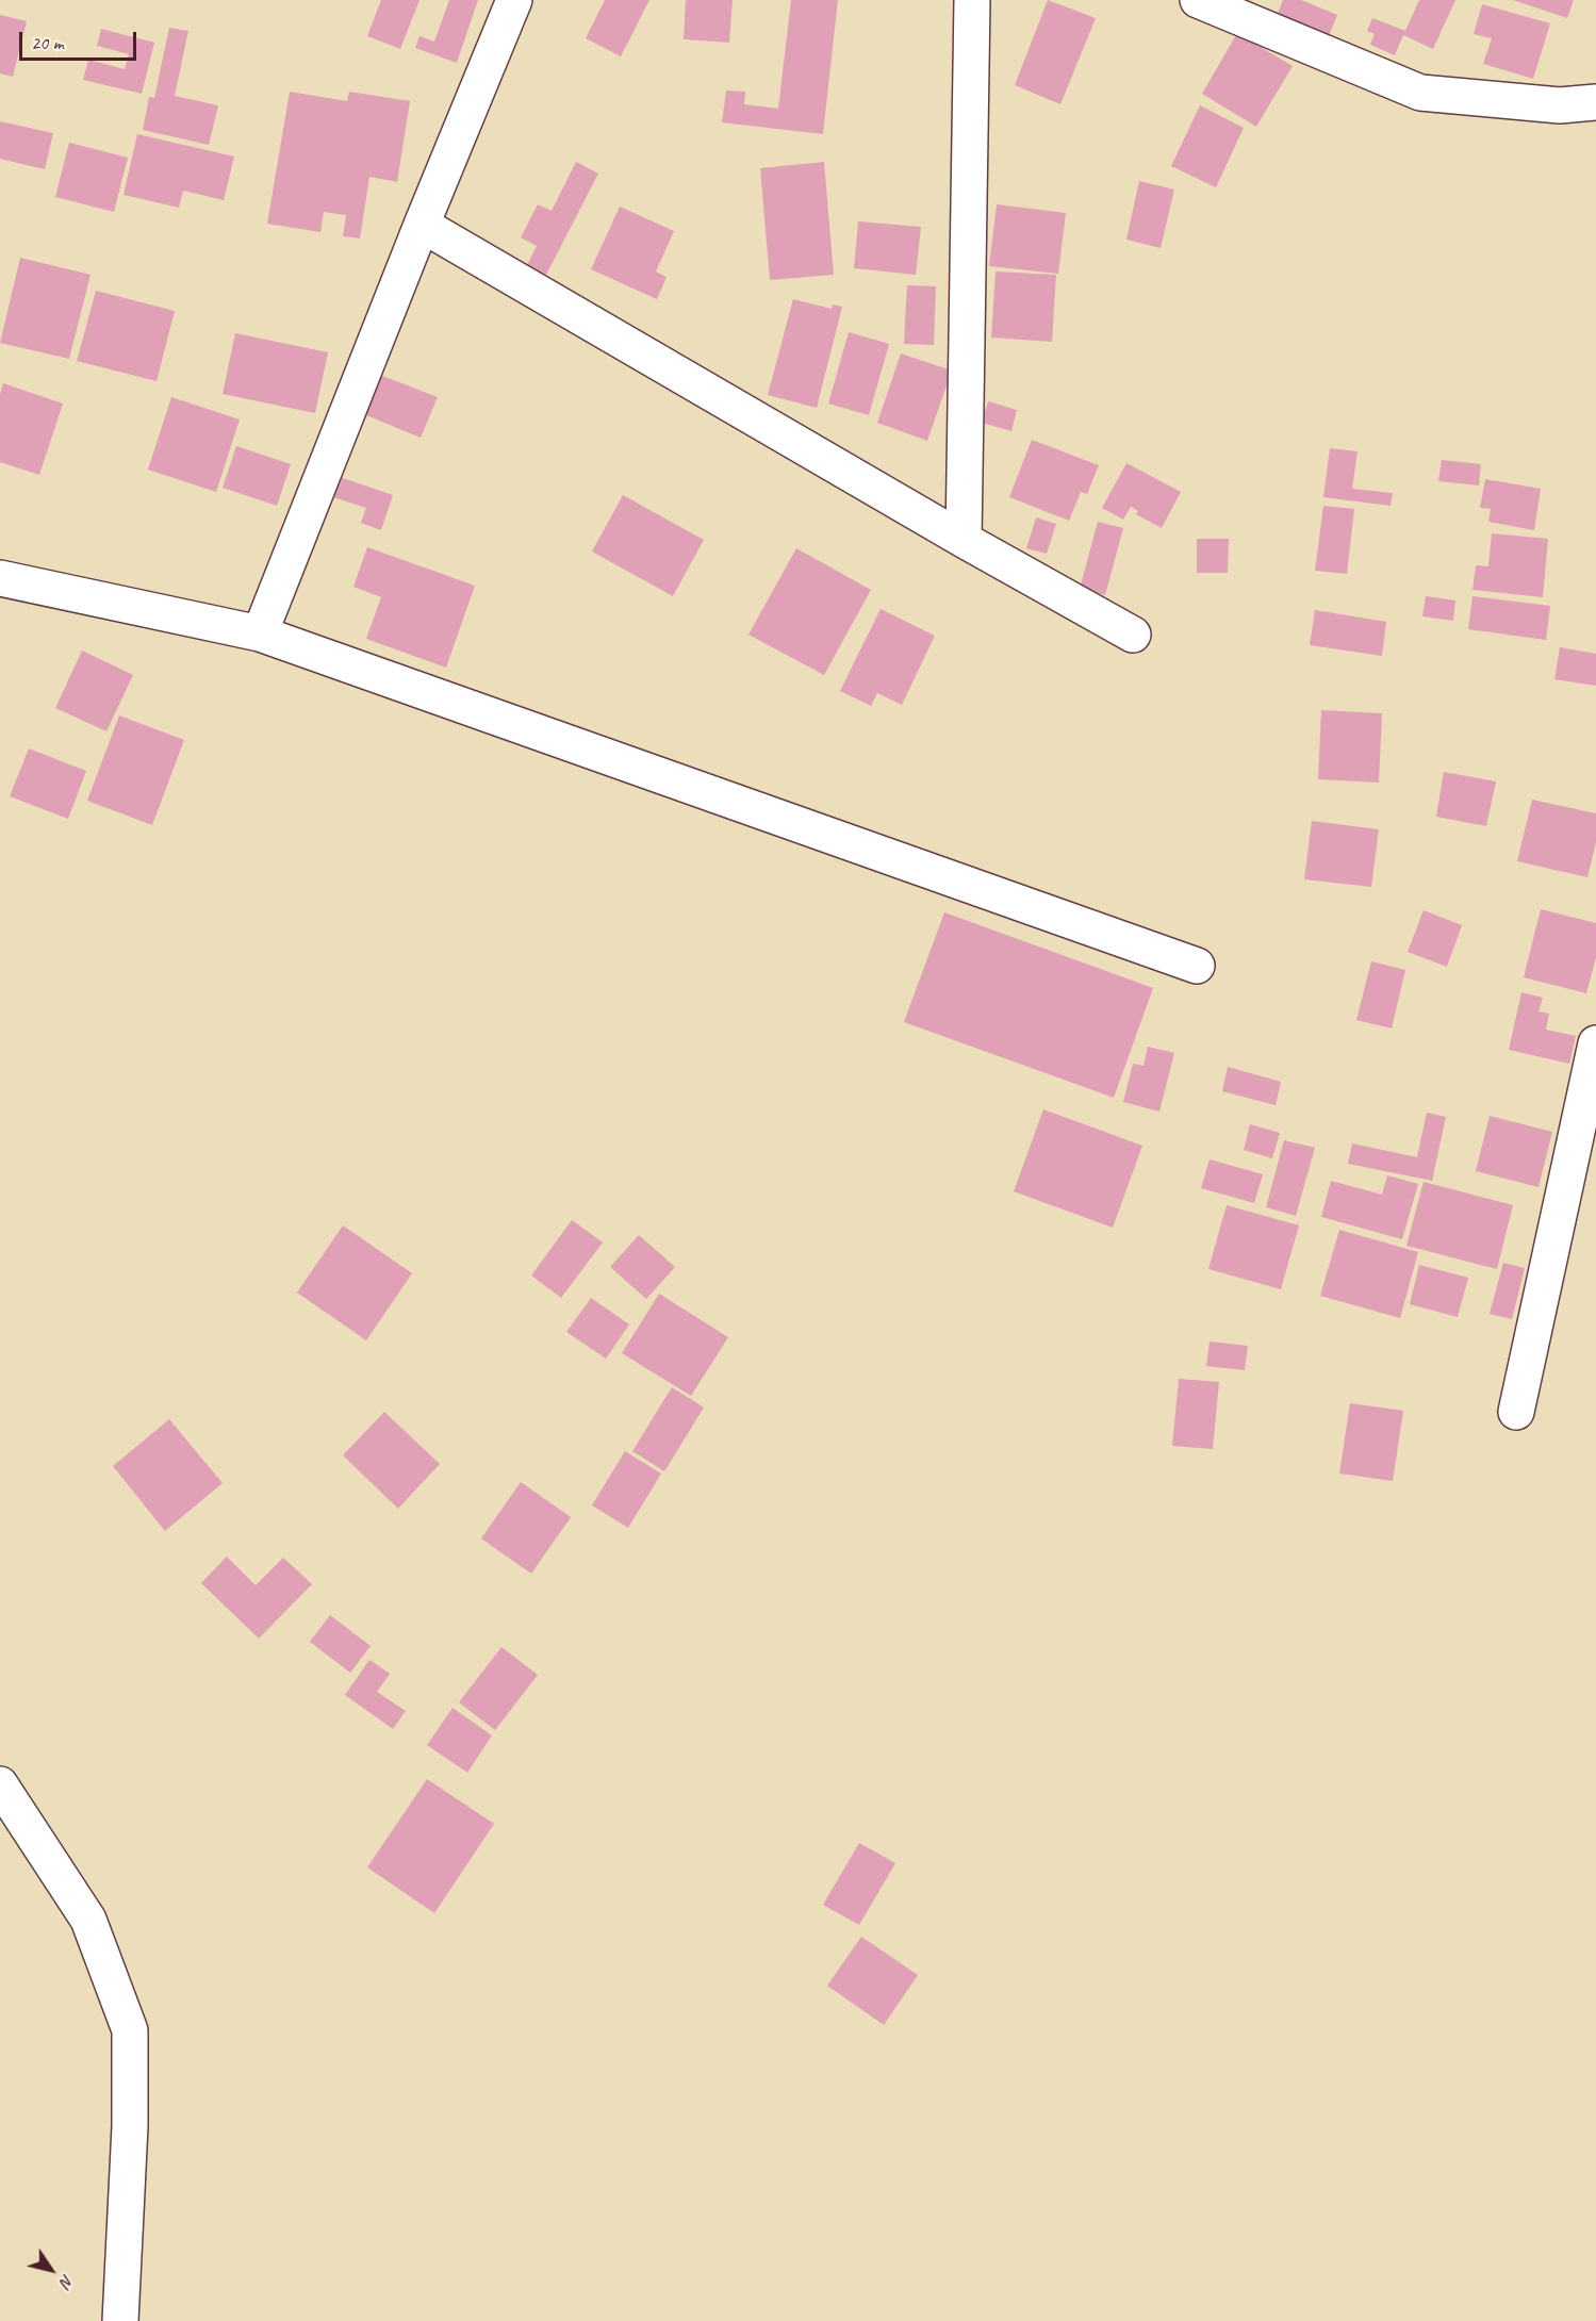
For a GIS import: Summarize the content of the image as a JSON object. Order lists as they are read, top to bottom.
{
  "scale_bar": "20 m",
  "north": "bottom right"
}
